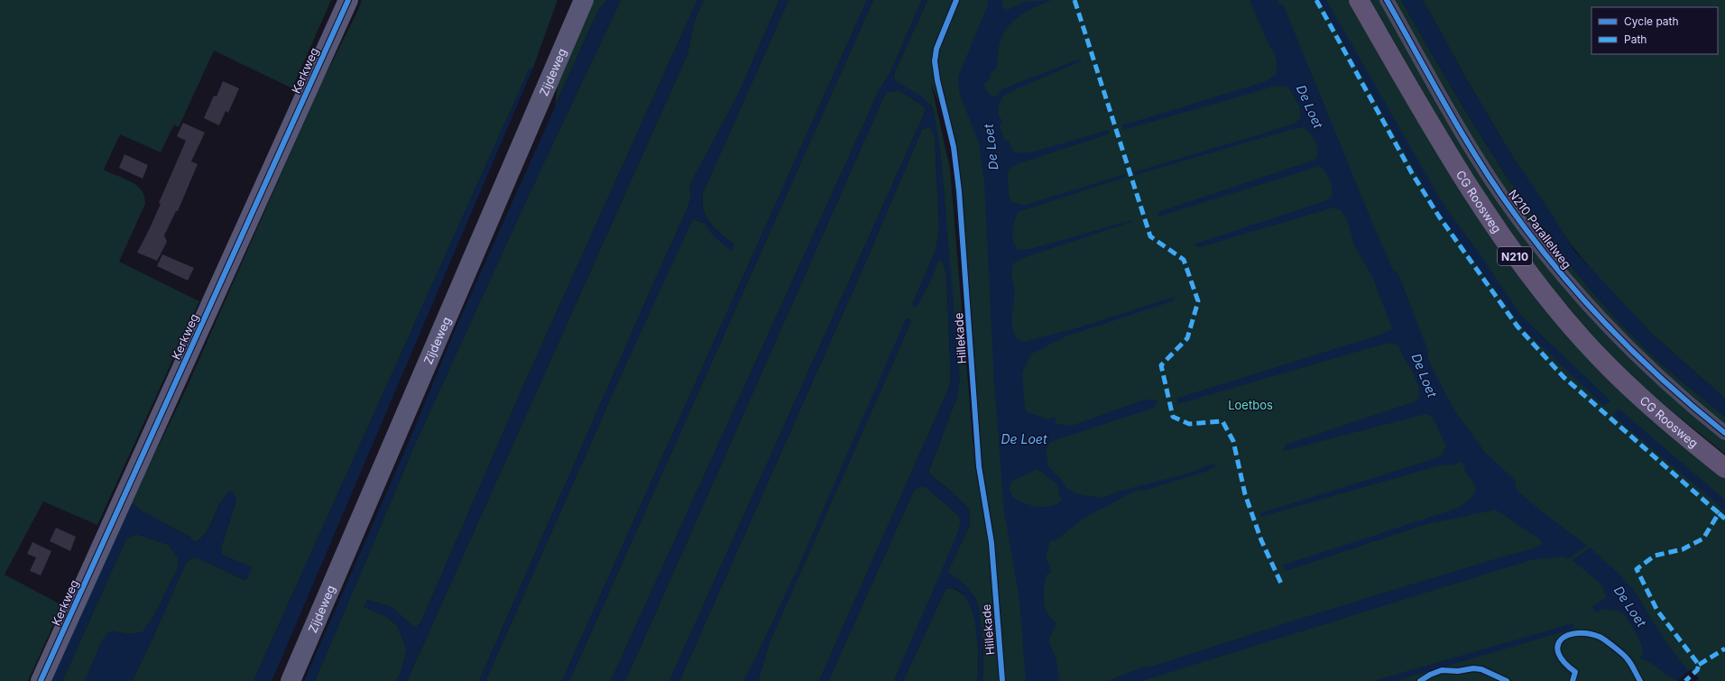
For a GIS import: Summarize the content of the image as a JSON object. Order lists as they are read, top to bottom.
{
  "streets": {
    "main road": ["CG Roosweg", "N210"],
    "street": ["Kerkweg", "Zijdeweg", "N210 Parallelweg"],
    "cycle path": ["Hillekade"]
  },
  "water": ["De Loet"],
  "parks": ["Loetbos"],
  "legend": ["Cycle path", "Path"]
}
